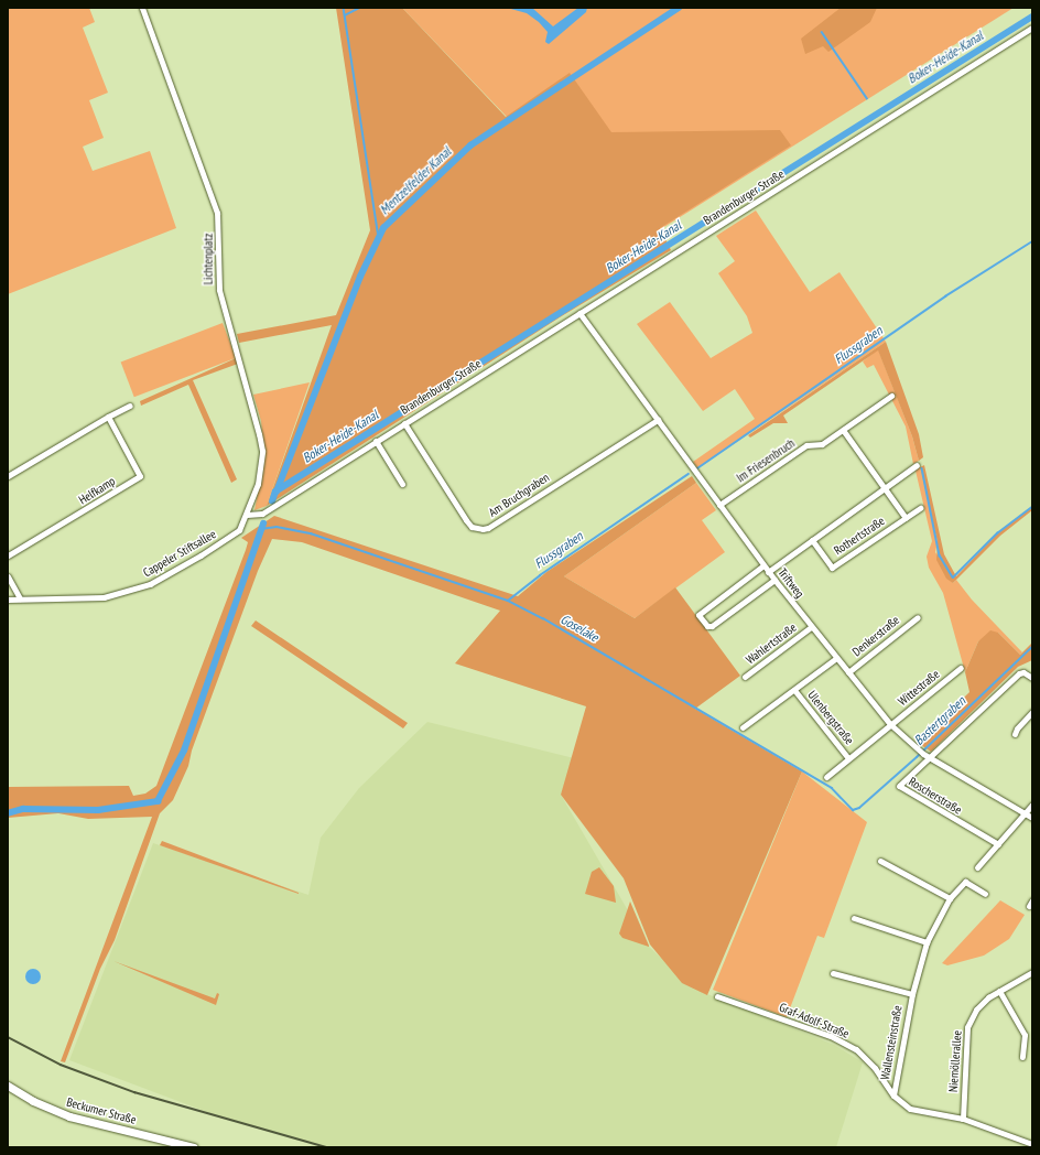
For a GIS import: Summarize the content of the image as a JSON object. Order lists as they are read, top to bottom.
{
  "streets": {
    "main road": ["Beckumer Straße"],
    "street": [
      "Brandenburger Straße",
      "Lichtenplatz",
      "Im Friesenbruch",
      "Helfkamp",
      "Am Bruchgraben",
      "Rothertstraße",
      "Cappeler Stiftsallee",
      "Triftweg",
      "Denkerstraße",
      "Wahlertstraße",
      "Wittestraße",
      "Ulenbergstraße",
      "Roscherstraße",
      "Graf-Adolf-Straße",
      "Wallensteinstraße",
      "Niemöllerallee"
    ]
  },
  "crossings": [
    ["Brandenburger Straße", "Lichtenplatz"],
    ["Brandenburger Straße", "Am Bruchgraben"],
    ["Brandenburger Straße", "Cappeler Stiftsallee"],
    ["Brandenburger Straße", "Triftweg"],
    ["Lichtenplatz", "Cappeler Stiftsallee"],
    ["Im Friesenbruch", "Triftweg"],
    ["Am Bruchgraben", "Triftweg"],
    ["Rothertstraße", "Triftweg"],
    ["Triftweg", "Denkerstraße"],
    ["Triftweg", "Wahlertstraße"],
    ["Triftweg", "Wittestraße"],
    ["Triftweg", "Ulenbergstraße"],
    ["Triftweg", "Roscherstraße"],
    ["Wittestraße", "Ulenbergstraße"],
    ["Graf-Adolf-Straße", "Wallensteinstraße"],
    ["Graf-Adolf-Straße", "Niemöllerallee"]
  ],
  "water": [
    "Boker-Heide-Kanal",
    "Mentzelfelder Kanal",
    "Flussgraben",
    "Goselake",
    "Bastertgraben"
  ]
}
